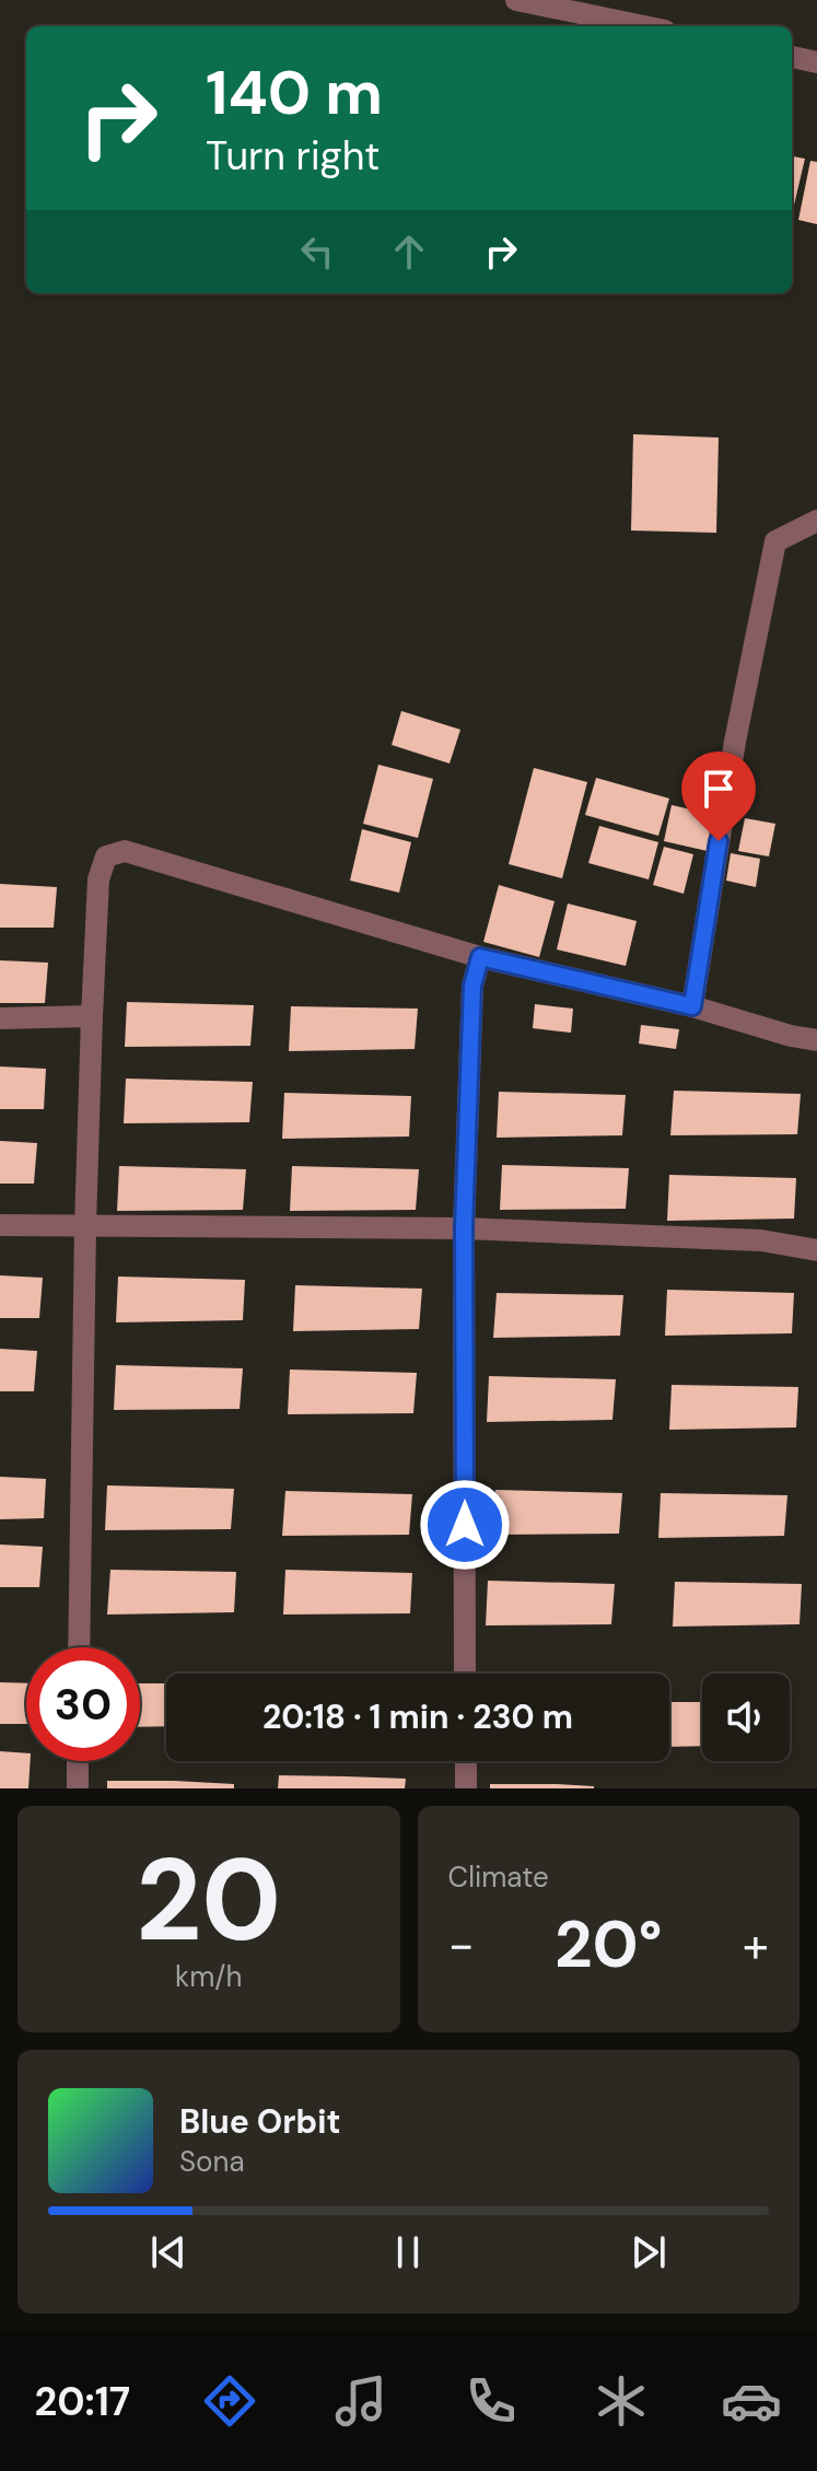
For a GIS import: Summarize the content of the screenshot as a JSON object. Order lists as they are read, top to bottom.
{
  "page": {
    "turn": ["140 m", "Turn right"],
    "limit": "30",
    "trip": "20:18 · 1 min · 230 m",
    "tile": [
      ["20", "km/h"],
      "Climate"
    ],
    "heat": ["−", "20°", "+"],
    "song": ["Blue Orbit", "Sona"],
    "tabs": "20:17"
  }
}
